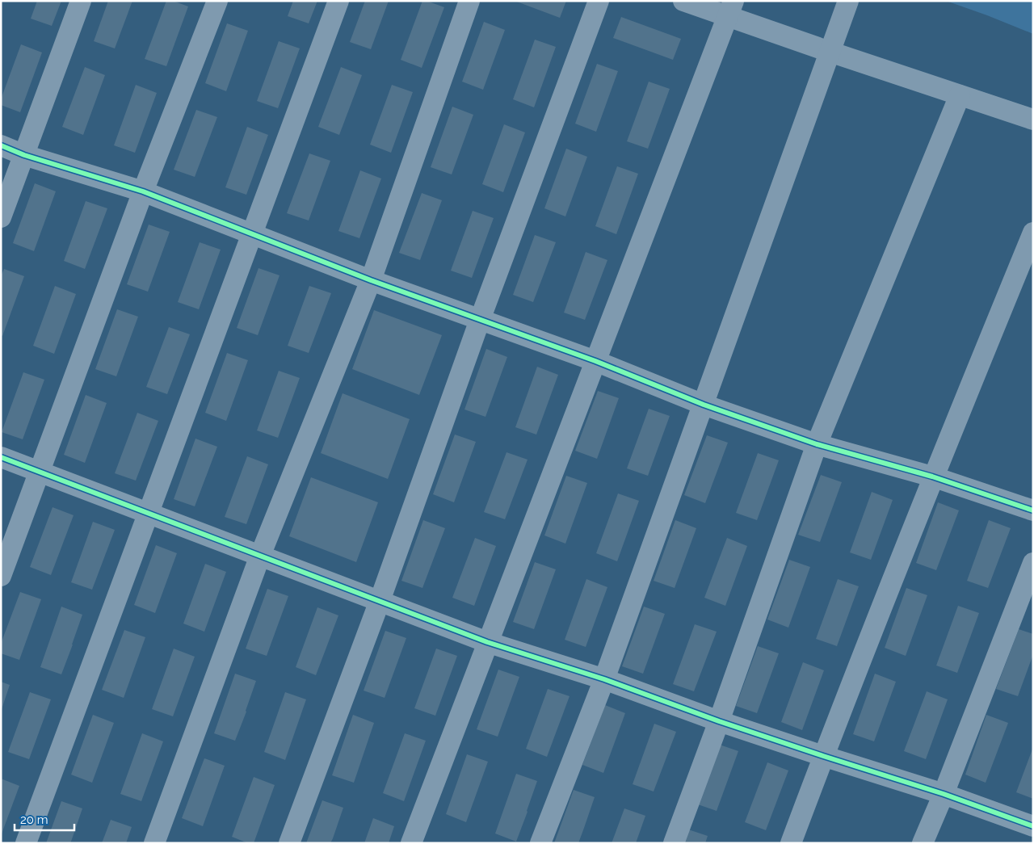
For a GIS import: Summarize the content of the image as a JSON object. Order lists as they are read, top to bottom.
{
  "scale_bar": "20 m"
}
